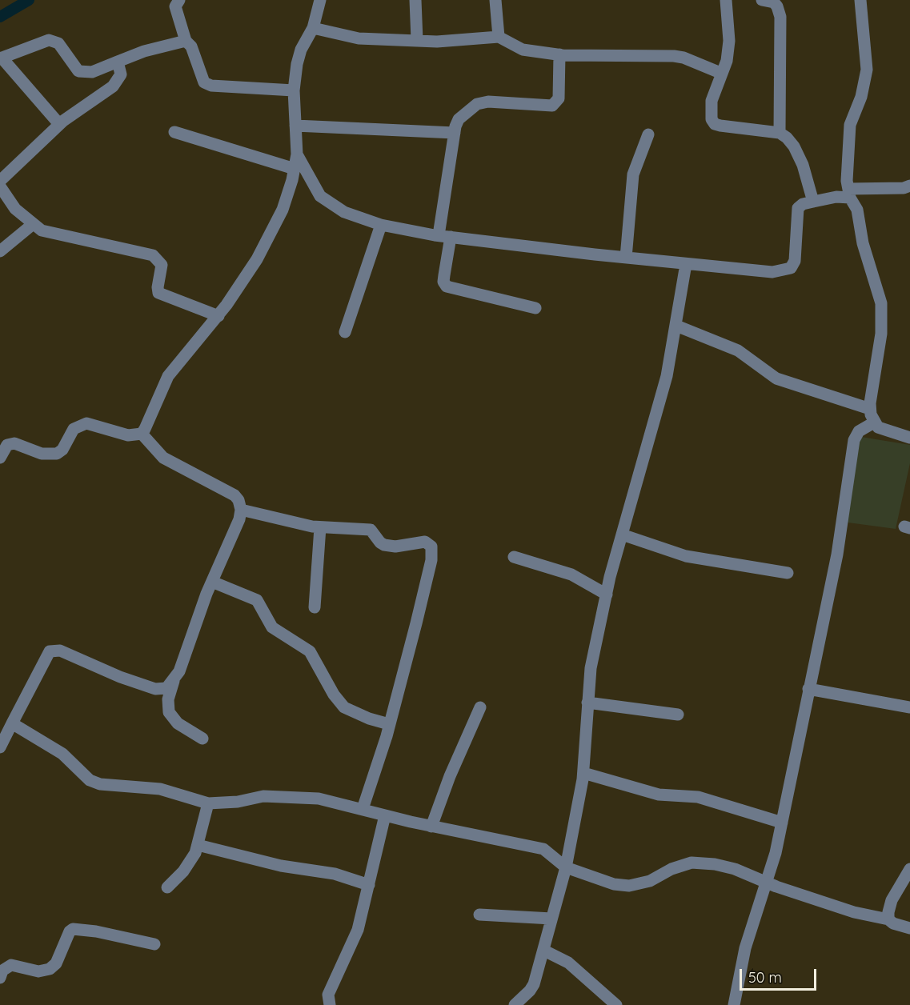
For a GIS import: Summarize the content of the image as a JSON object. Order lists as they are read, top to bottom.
{
  "scale_bar": "50 m"
}
